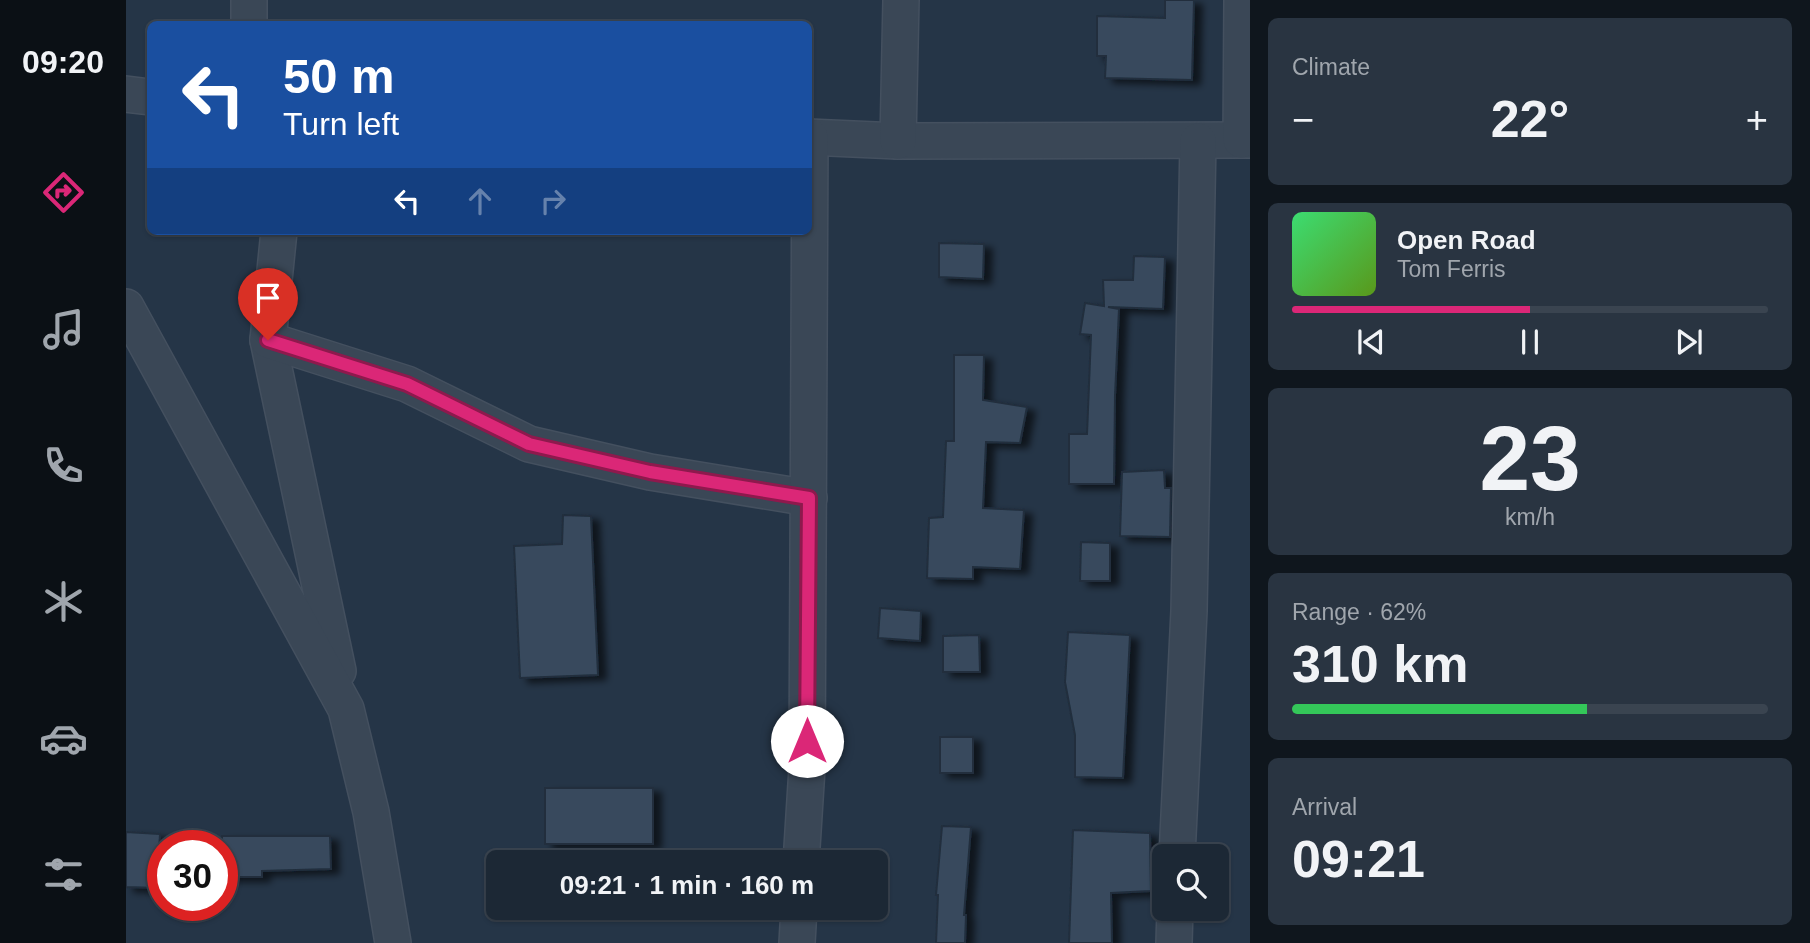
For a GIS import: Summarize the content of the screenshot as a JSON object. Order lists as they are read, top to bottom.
{
  "page": {
    "tabs": "09:20",
    "tile": [
      "Climate",
      ["23", "km/h"],
      ["Range · 62%", "310 km"],
      ["Arrival", "09:21"]
    ],
    "turn": ["50 m", "Turn left"],
    "heat": ["−", "22°", "+"],
    "song": ["Open Road", "Tom Ferris"],
    "limit": "30",
    "trip": "09:21 · 1 min · 160 m"
  }
}
